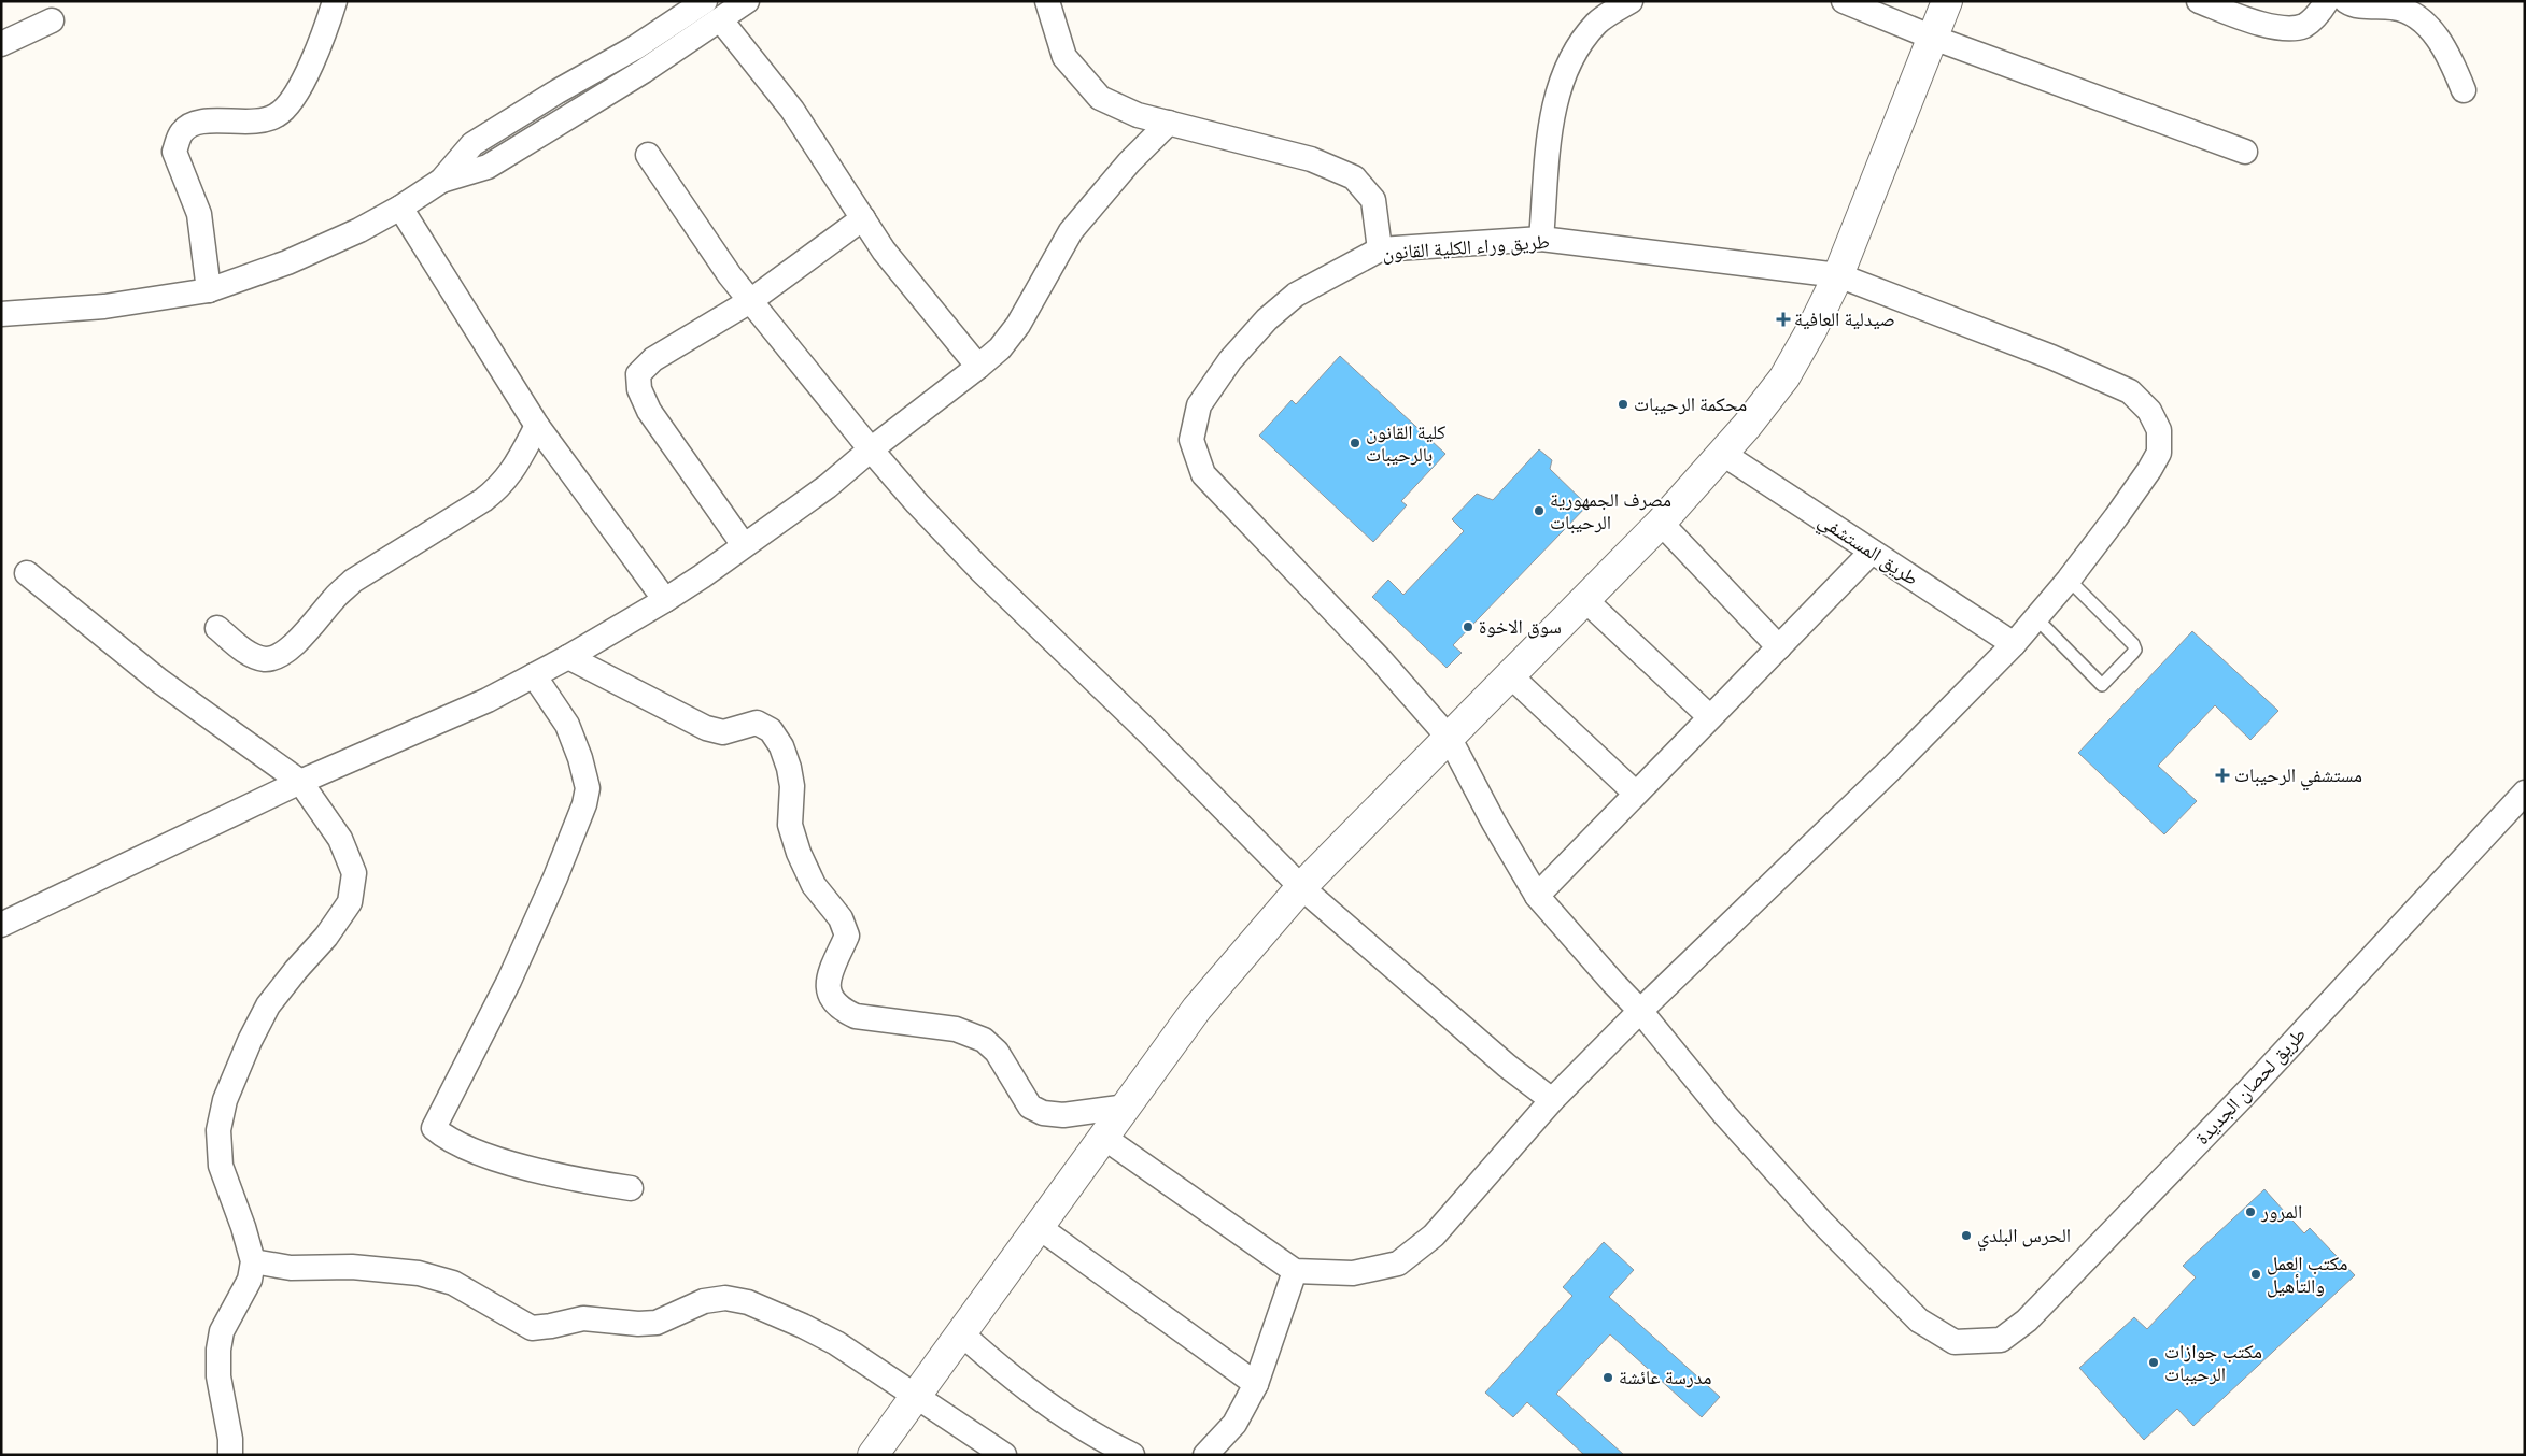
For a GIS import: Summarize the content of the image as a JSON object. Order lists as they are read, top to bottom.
{
  "streets": {
    "street": ["طريق وراء الكلية القانون", "طريق المستشفي", "طريق لحصان الجديدة"]
  },
  "crossings": [
    ["طريق وراء الكلية القانون", "طريق المستشفي"],
    ["طريق وراء الكلية القانون", "طريق لحصان الجديدة"]
  ],
  "places": {
    "health": ["صيدلية العافية", "مستشفي الرحيبات"],
    "other": [
      "محكمة الرحيبات",
      "كلية القانون بالرحيبات",
      "مصرف الجمهورية الرحيبات",
      "سوق الاخوة",
      "المرور",
      "الحرس البلدي",
      "مكتب العمل والتأهيل",
      "مكتب جوازات الرحيبات",
      "مدرسة عائشة"
    ]
  }
}
